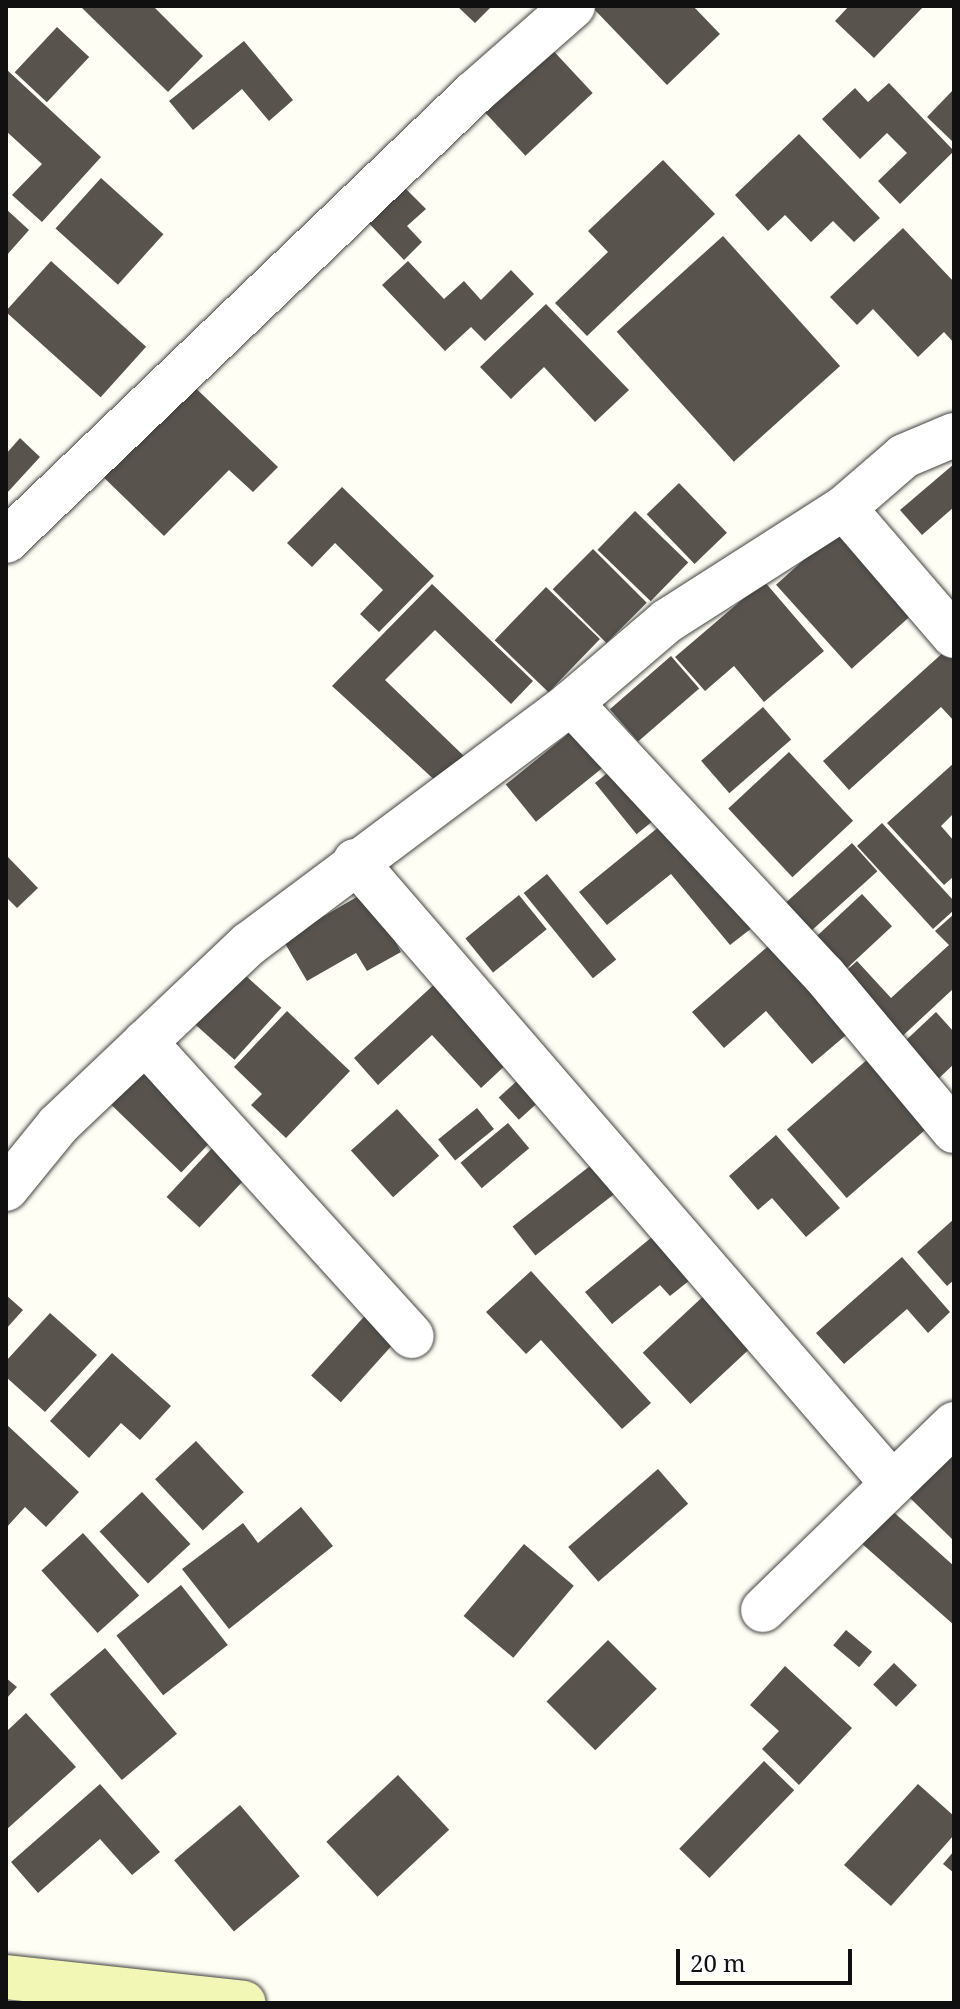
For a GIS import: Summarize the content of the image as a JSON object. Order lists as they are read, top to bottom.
{
  "scale_bar": "20 m"
}
